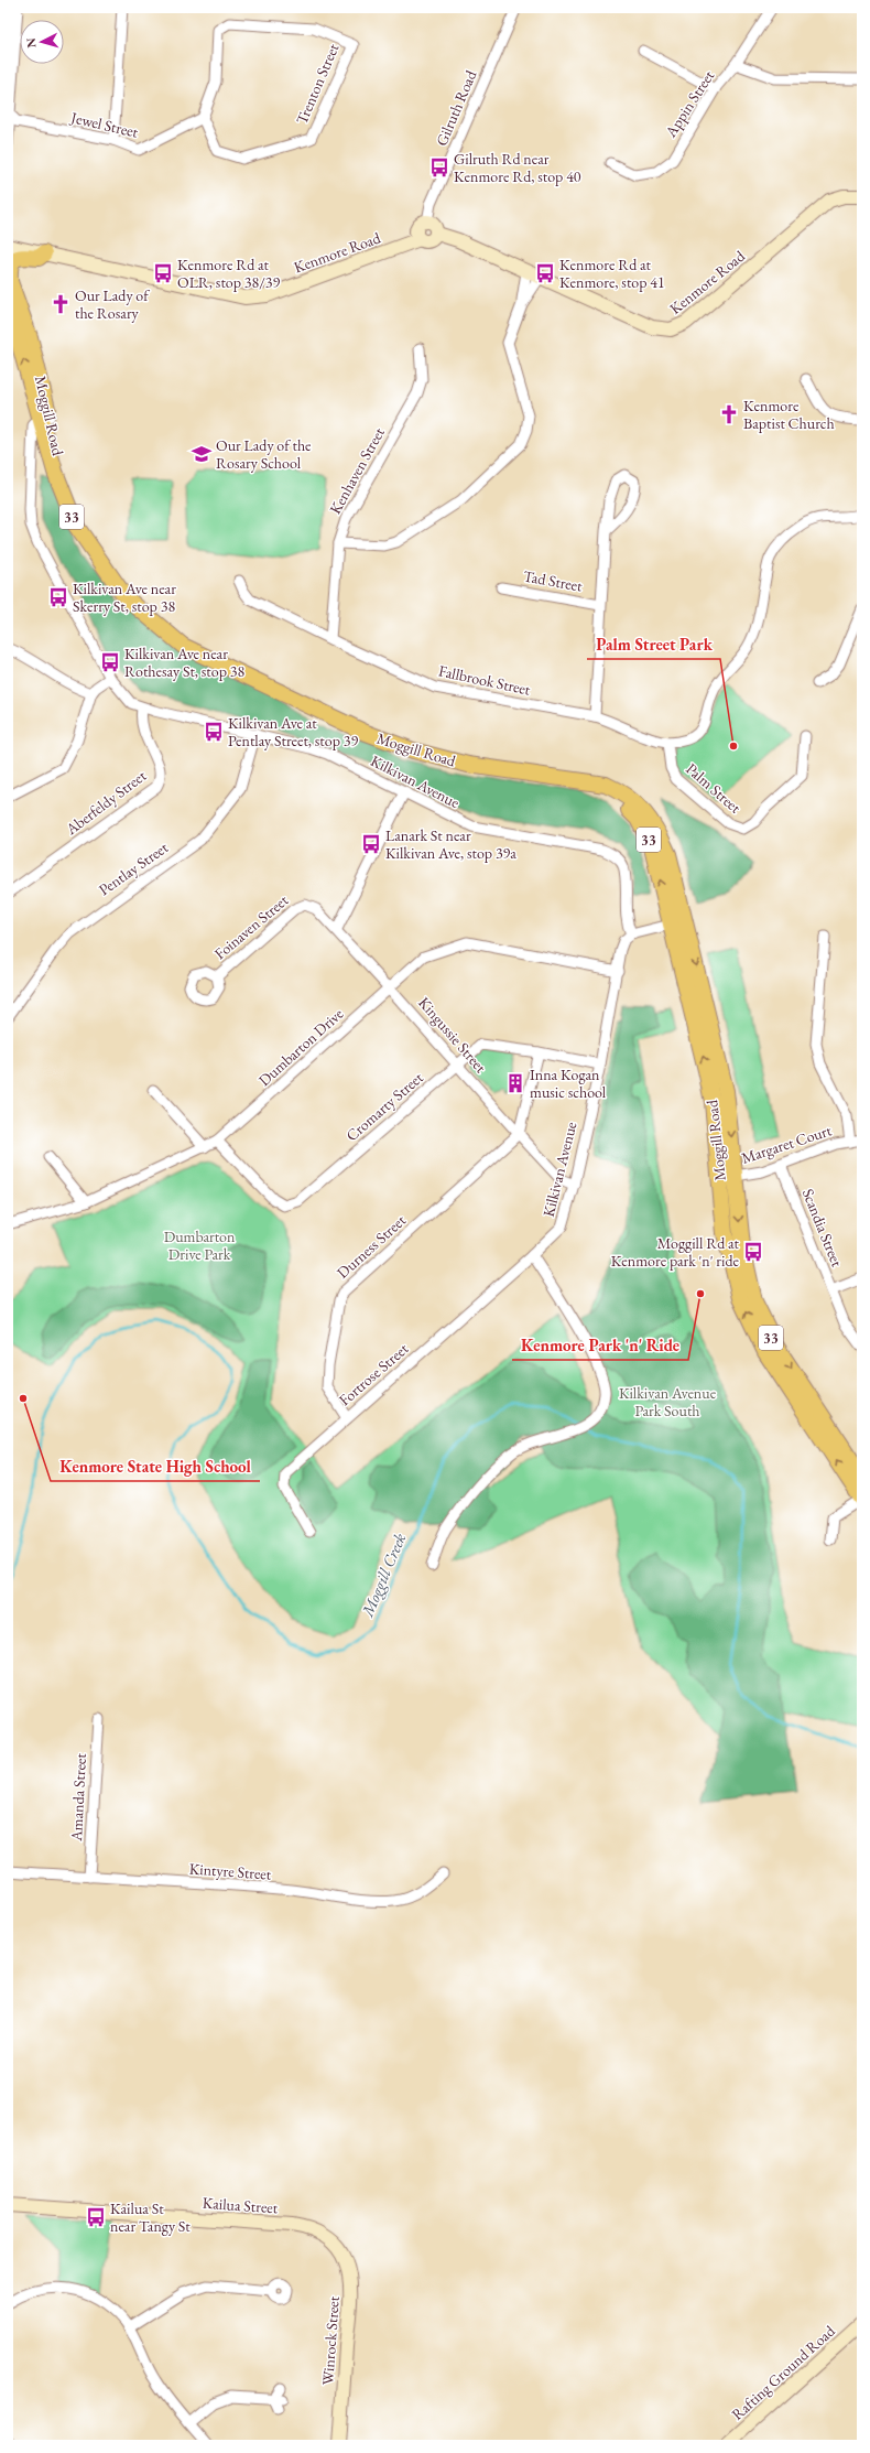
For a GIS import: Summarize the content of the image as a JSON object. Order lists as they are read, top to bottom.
{
  "streets": {
    "main road": ["Moggill Road", "33"],
    "street": [
      "Trenton Street",
      "Appin Street",
      "Gilruth Road",
      "Jewel Street",
      "Kenmore Road",
      "Kenhaven Street",
      "Tad Street",
      "Fallbrook Street",
      "Kilkivan Avenue",
      "Palm Street",
      "Aberfeldy Street",
      "Pentlay Street",
      "Foinaven Street",
      "Kingussie Street",
      "Dumbarton Drive",
      "Cromarty Street",
      "Margaret Court",
      "Scandia Street",
      "Durness Street",
      "Fortrose Street",
      "Amanda Street",
      "Kintyre Street",
      "Kailua Street",
      "Winrock Street",
      "Rafting Ground Road"
    ]
  },
  "crossings": [
    ["Trenton Street", "Jewel Street"],
    ["Gilruth Road", "Kenmore Road"],
    ["Moggill Road", "Kilkivan Avenue"],
    ["Moggill Road", "Margaret Court"],
    ["Kenhaven Street", "Fallbrook Street"],
    ["Fallbrook Street", "Palm Street"],
    ["Kilkivan Avenue", "Aberfeldy Street"],
    ["Kilkivan Avenue", "Pentlay Street"],
    ["Kilkivan Avenue", "Kingussie Street"],
    ["Kilkivan Avenue", "Dumbarton Drive"],
    ["Kilkivan Avenue", "Cromarty Street"],
    ["Kilkivan Avenue", "Fortrose Street"],
    ["Foinaven Street", "Kingussie Street"],
    ["Kingussie Street", "Dumbarton Drive"],
    ["Kingussie Street", "Cromarty Street"],
    ["Kingussie Street", "Durness Street"],
    ["Dumbarton Drive", "Cromarty Street"],
    ["Margaret Court", "Scandia Street"],
    ["Durness Street", "Fortrose Street"],
    ["Amanda Street", "Kintyre Street"],
    ["Kailua Street", "Winrock Street"]
  ],
  "water": ["Moggill Creek"],
  "parks": ["Dumbarton Drive Park", "Kilkivan Avenue Park South"],
  "places": {
    "bus stop": [
      "Gilruth Rd near Kenmore Rd, stop 40",
      "Kenmore Rd at OLR, stop 38/39",
      "Kenmore Rd at Kenmore, stop 41",
      "Kilkivan Ave near Skerry St, stop 38",
      "Kilkivan Ave near Rothesay St, stop 38",
      "Kilkivan Ave at Pentlay Street, stop 39",
      "Lanark St near Kilkivan Ave, stop 39a",
      "Moggill Rd at Kenmore park 'n' ride",
      "Kailua St near Tangy St"
    ],
    "church": ["Our Lady of the Rosary", "Kenmore Baptist Church"],
    "school or university": ["Our Lady of the Rosary School"],
    "other": ["Palm Street Park", "Kenmore Park 'n' Ride", "Kenmore State High School"],
    "building": ["Inna Kogan music school"]
  },
  "north": "left"
}
